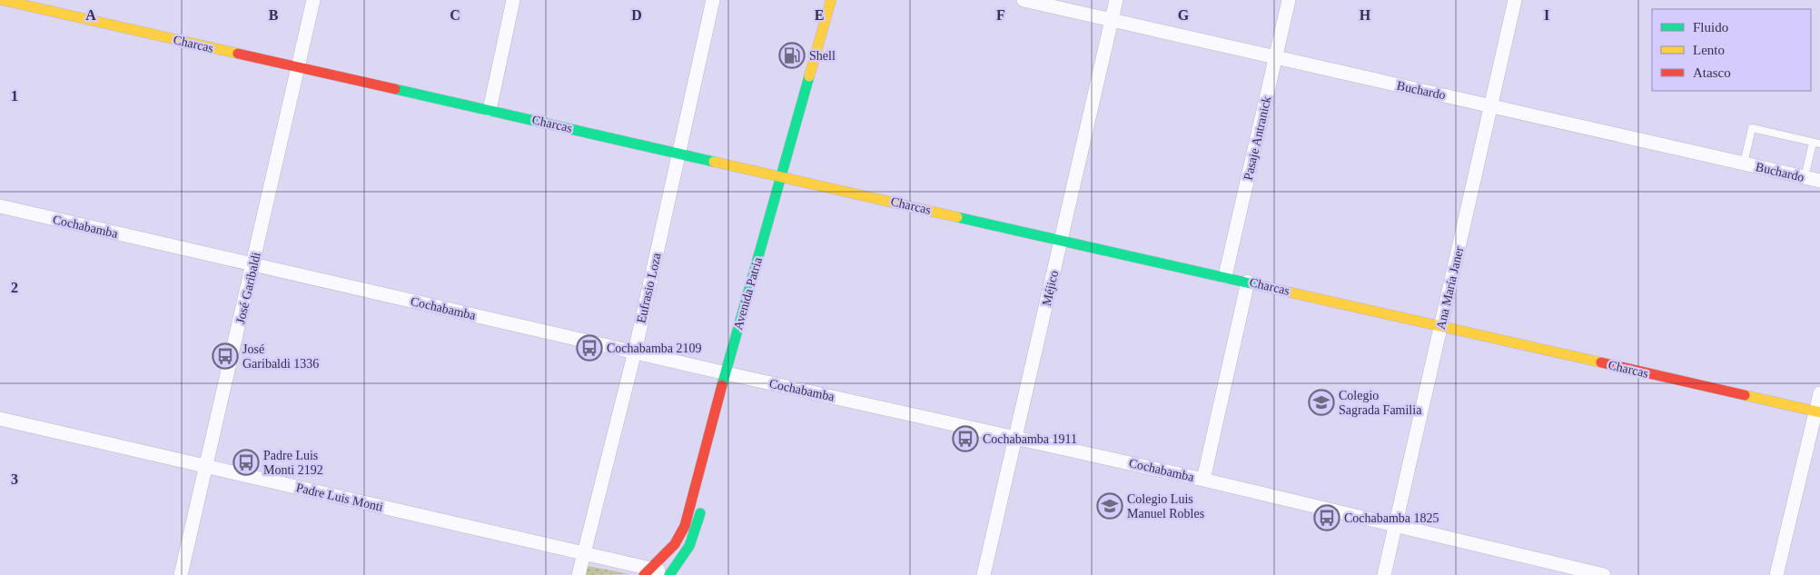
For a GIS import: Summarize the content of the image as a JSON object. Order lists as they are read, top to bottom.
{
  "streets": {
    "street": [
      "Charcas",
      "Buchardo",
      "Pasaje Antranick",
      "Cochabamba",
      "José Garibaldi",
      "Eufrasio Loza",
      "Méjico",
      "Ana María Janer",
      "Avenida Patria",
      "Padre Luis Monti"
    ]
  },
  "crossings": [
    ["Charcas", "Pasaje Antranick"],
    ["Charcas", "José Garibaldi"],
    ["Charcas", "Eufrasio Loza"],
    ["Charcas", "Méjico"],
    ["Charcas", "Ana María Janer"],
    ["Charcas", "Avenida Patria"],
    ["Buchardo", "Pasaje Antranick"],
    ["Buchardo", "Méjico"],
    ["Buchardo", "Ana María Janer"],
    ["Cochabamba", "José Garibaldi"],
    ["Cochabamba", "Eufrasio Loza"],
    ["Cochabamba", "Méjico"],
    ["Cochabamba", "Ana María Janer"],
    ["Cochabamba", "Avenida Patria"],
    ["José Garibaldi", "Padre Luis Monti"],
    ["Eufrasio Loza", "Padre Luis Monti"],
    ["Avenida Patria", "Padre Luis Monti"]
  ],
  "places": {
    "fuel station": ["Shell"],
    "bus stop": [
      "Cochabamba 2109",
      "José Garibaldi 1336",
      "Cochabamba 1911",
      "Padre Luis Monti 2192",
      "Cochabamba 1825"
    ],
    "school or university": ["Colegio Sagrada Familia", "Colegio Luis Manuel Robles"]
  },
  "legend": ["Fluido", "Lento", "Atasco"],
  "grid": {
    "columns": [
      "A",
      "B",
      "C",
      "D",
      "E",
      "F",
      "G",
      "H",
      "I"
    ],
    "rows": ["1", "2", "3"]
  }
}
